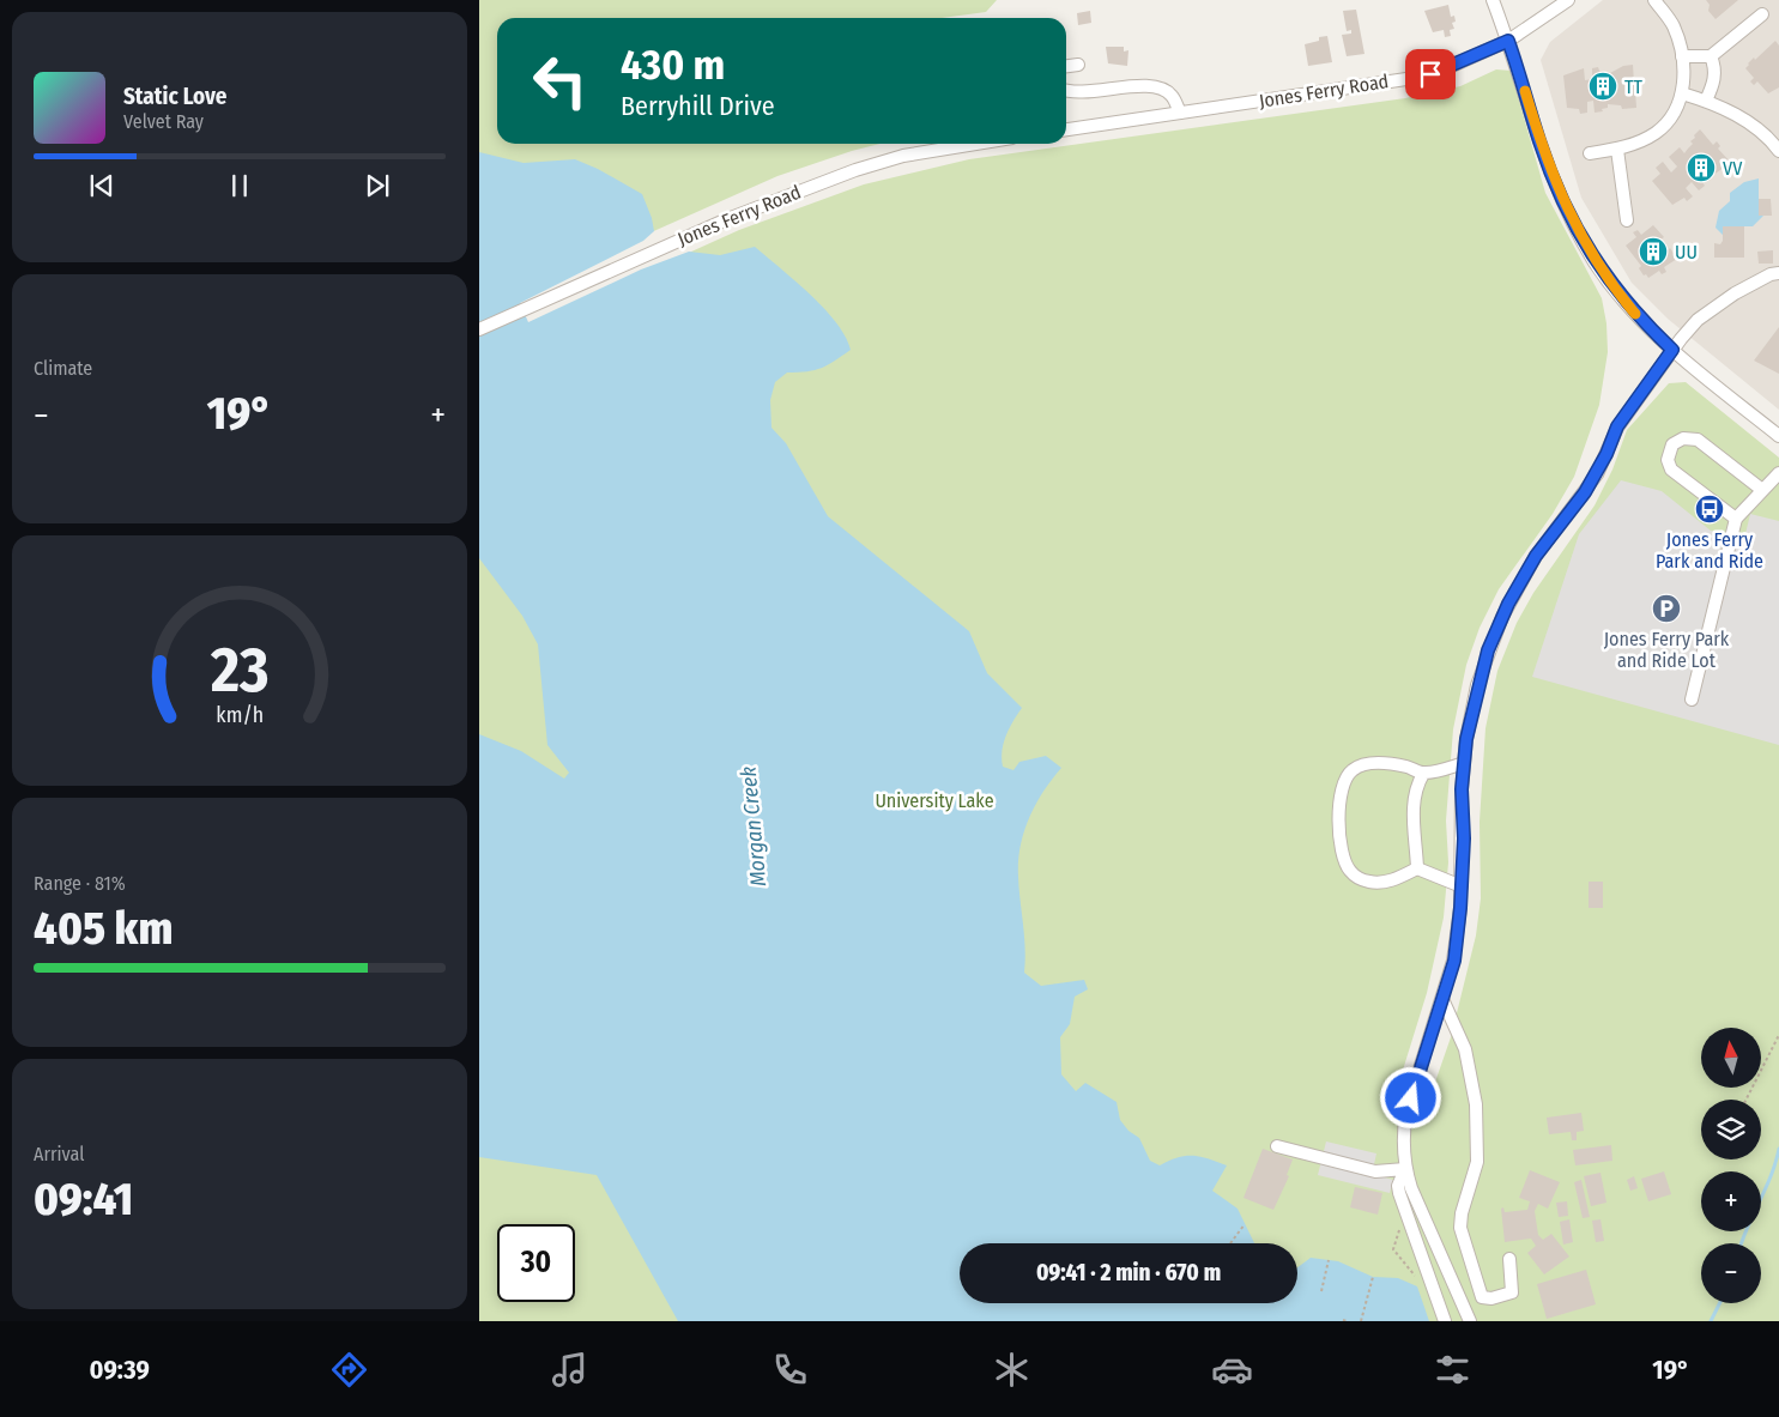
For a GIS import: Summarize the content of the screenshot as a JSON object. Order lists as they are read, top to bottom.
{
  "streets": {
    "street": ["Jones Ferry Road"]
  },
  "water": ["Morgan Creek"],
  "parks": ["University Lake"],
  "places": {
    "building": ["TT", "VV", "UU"],
    "bus stop": ["Jones Ferry Park and Ride"],
    "parking": ["Jones Ferry Park and Ride Lot"]
  },
  "north": "top",
  "page": {
    "turn": ["430 m", "Berryhill Drive"],
    "song": ["Static Love", "Velvet Ray"],
    "tile": [
      "Climate",
      ["Range · 81%", "405 km"],
      ["Arrival", "09:41"]
    ],
    "heat": ["−", "19°", "+"],
    "map_buttons": ["+", "−"],
    "limit": "30",
    "trip": "09:41 · 2 min · 670 m",
    "tabs": ["09:39", "19°"],
    "gauge": ["23", "km/h"]
  }
}
